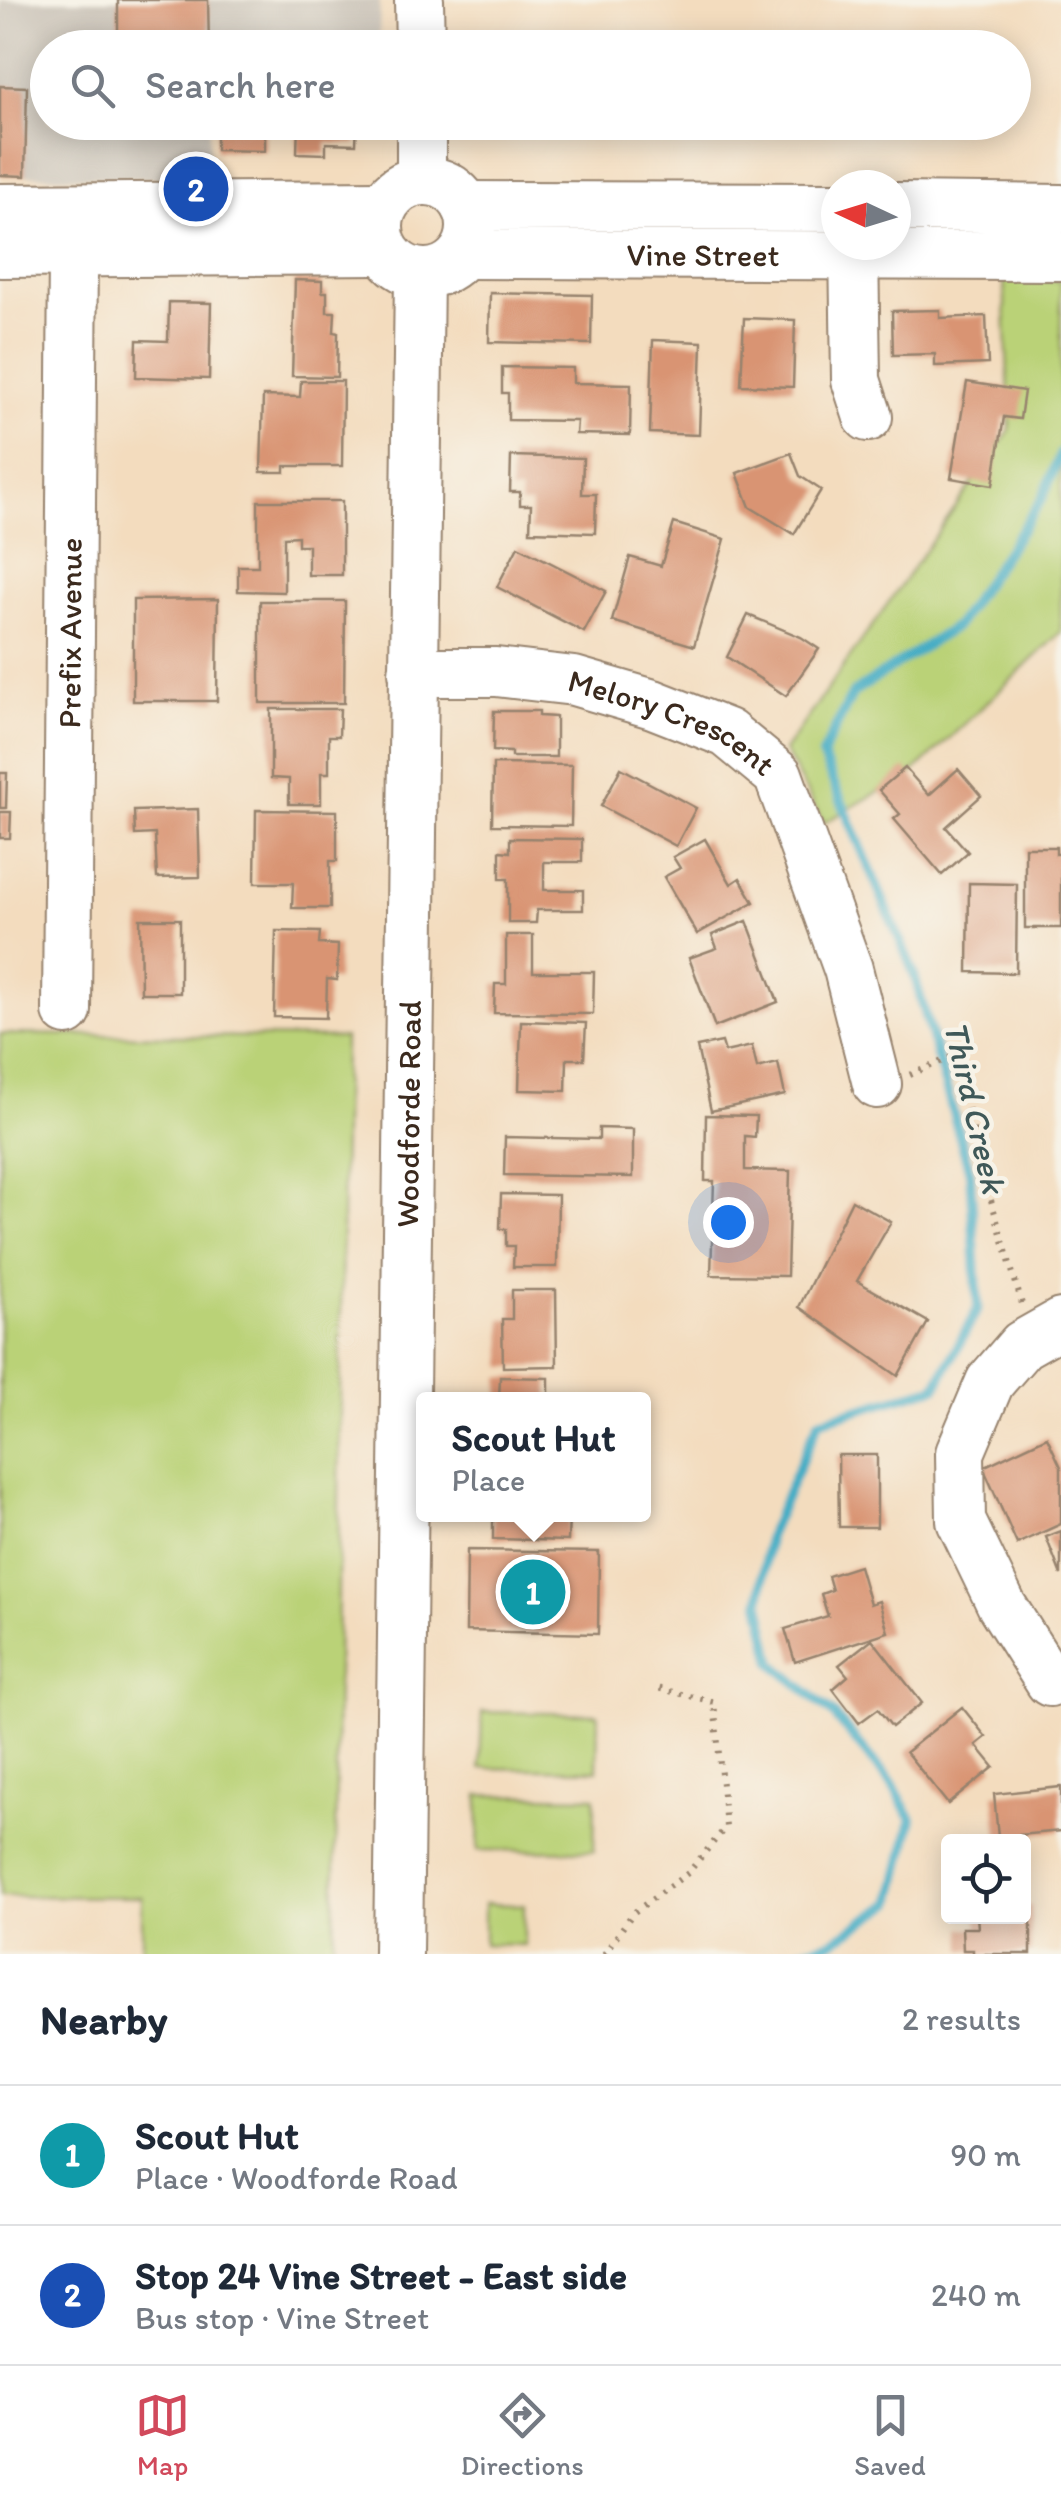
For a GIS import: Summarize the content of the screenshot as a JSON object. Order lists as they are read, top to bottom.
{
  "streets": {
    "street": [
      "Vine Street",
      "Prefix Avenue",
      "Melory Crescent",
      "Woodforde Road"
    ]
  },
  "crossings": [
    ["Melory Crescent", "Woodforde Road"]
  ],
  "water": ["Third Creek"],
  "north": "left",
  "page": {
    "search": "Search here",
    "pins": ["2", "1"],
    "popup": ["Scout Hut", "Place"],
    "heading": ["Nearby", "2 results"],
    "list": [
      {
        "mark": "1",
        "name": "Scout Hut",
        "note": "Place · Woodforde Road",
        "value": "90 m"
      },
      {
        "mark": "2",
        "name": "Stop 24 Vine Street - East side",
        "note": "Bus stop · Vine Street",
        "value": "240 m"
      }
    ],
    "nav": ["Map", "Directions", "Saved"]
  }
}
